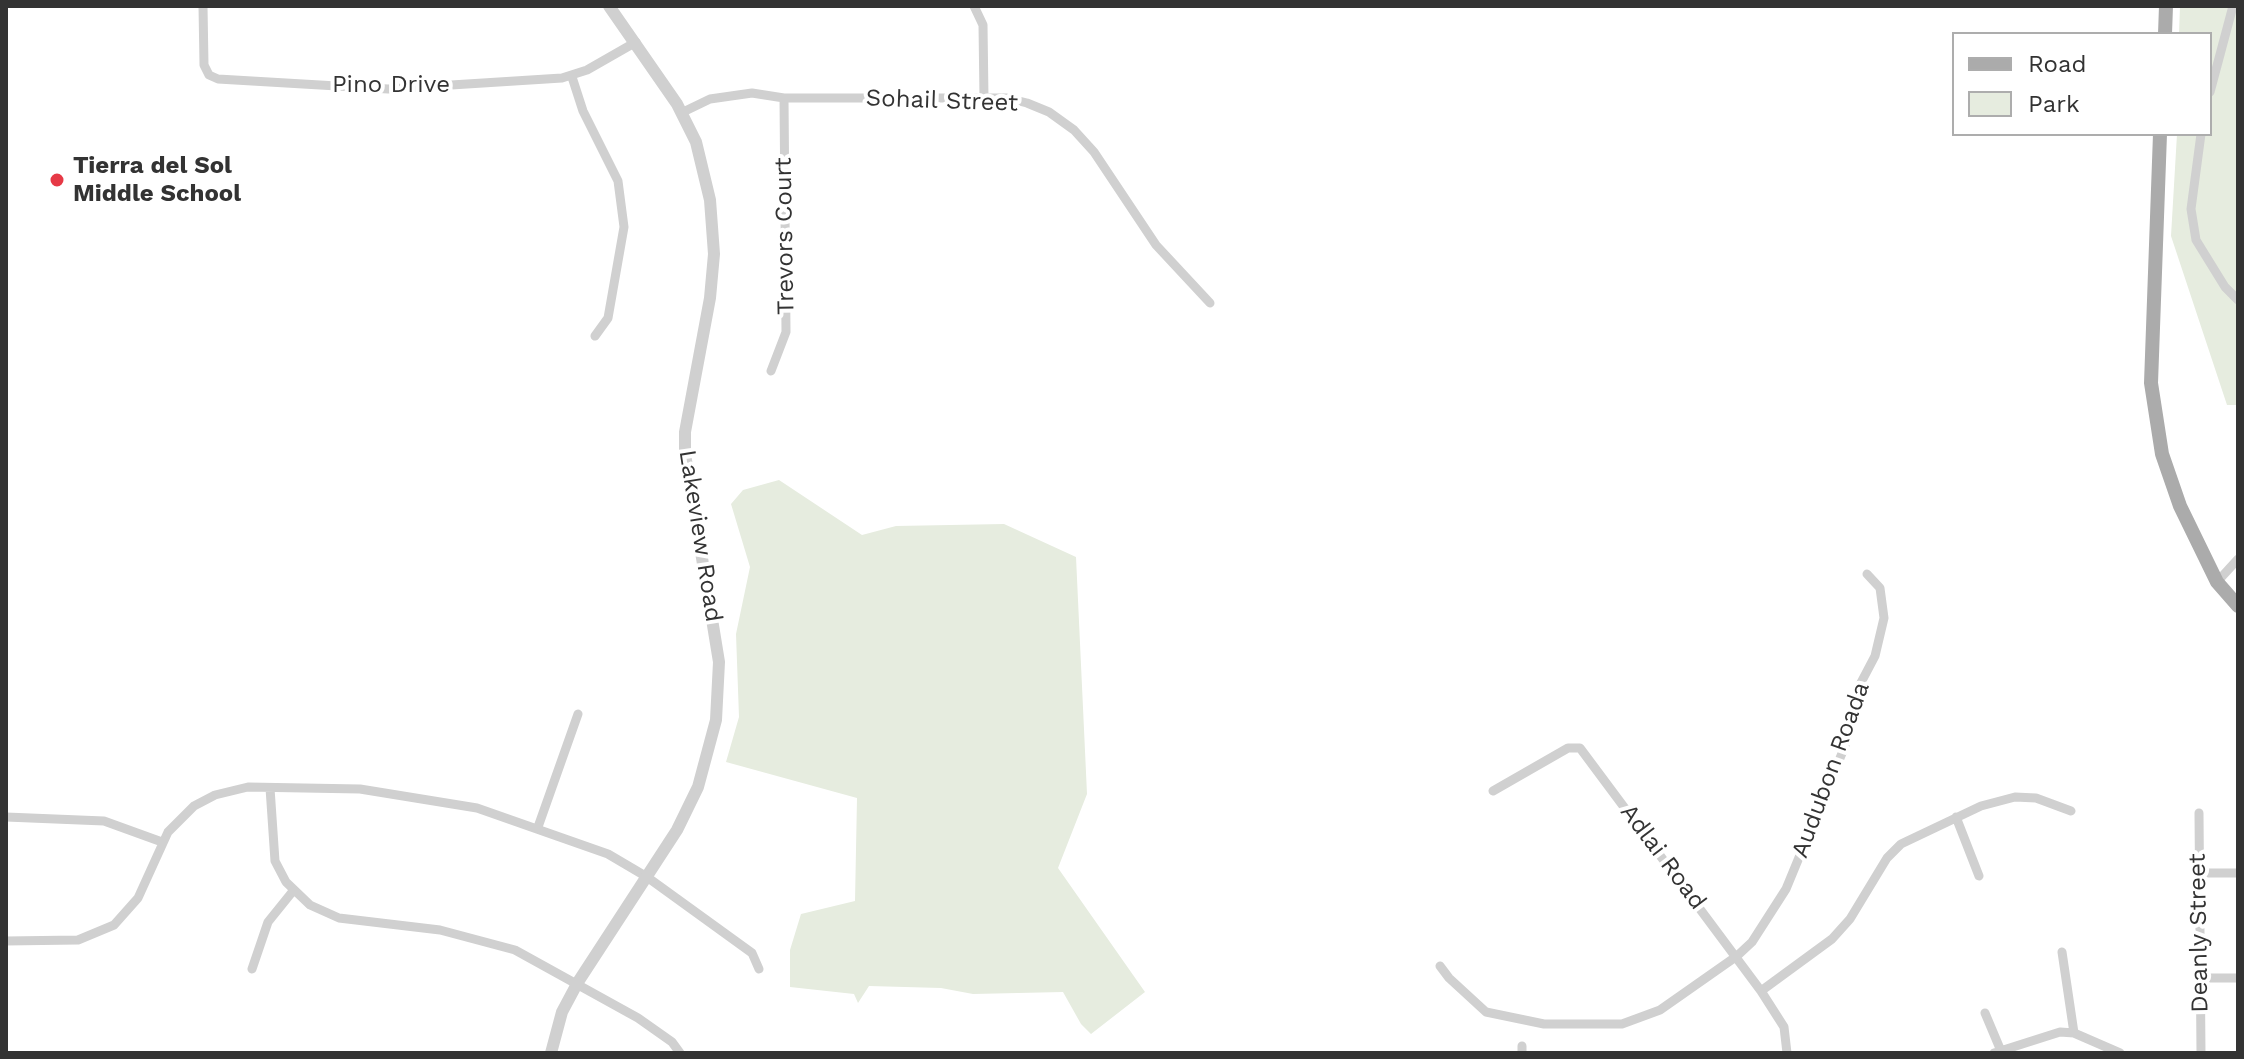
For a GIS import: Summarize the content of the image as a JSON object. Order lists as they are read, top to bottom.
{
  "streets": {
    "street": [
      "Pino Drive",
      "Sohail Street",
      "Trevors Court",
      "Lakeview Road",
      "Audubon Roada",
      "Adlai Road",
      "Deanly Street"
    ]
  },
  "crossings": [
    ["Pino Drive", "Lakeview Road"],
    ["Sohail Street", "Trevors Court"],
    ["Sohail Street", "Lakeview Road"],
    ["Audubon Roada", "Adlai Road"]
  ],
  "places": ["Tierra del Sol Middle School"],
  "legend": ["Road", "Park"]
}
